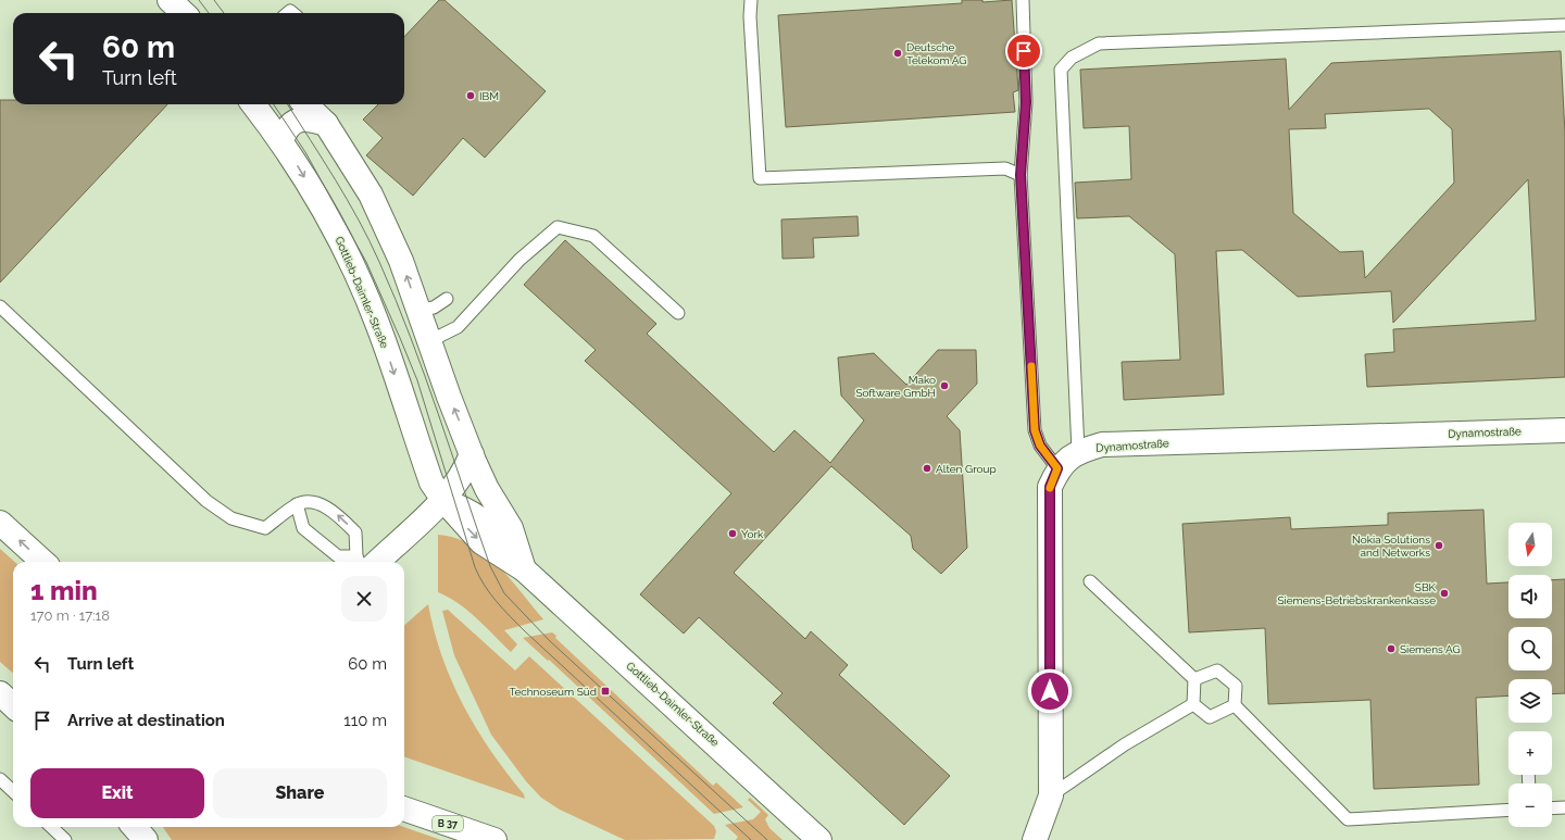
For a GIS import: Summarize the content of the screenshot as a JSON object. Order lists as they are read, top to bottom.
{
  "streets": {
    "street": ["Gottlieb-Daimler-Straße", "Dynamostraße", "B 37"]
  },
  "places": {
    "other": [
      "Deutsche Telekom AG",
      "IBM",
      "Mako Software GmbH",
      "Alten Group",
      "York",
      "Nokia Solutions and Networks",
      "SBK Siemens-Betriebskrankenkasse",
      "Siemens AG"
    ],
    "transit": ["Technoseum Süd"]
  },
  "north": "bottom",
  "page": {
    "turn": ["60 m", "Turn left"],
    "map_buttons": ["+", "−"],
    "heading": ["1 min", "170 m · 17:18"],
    "list": [
      {
        "name": "Turn left",
        "value": "60 m"
      },
      {
        "name": "Arrive at destination",
        "value": "110 m"
      }
    ],
    "buttons": ["Exit", "Share"]
  }
}
